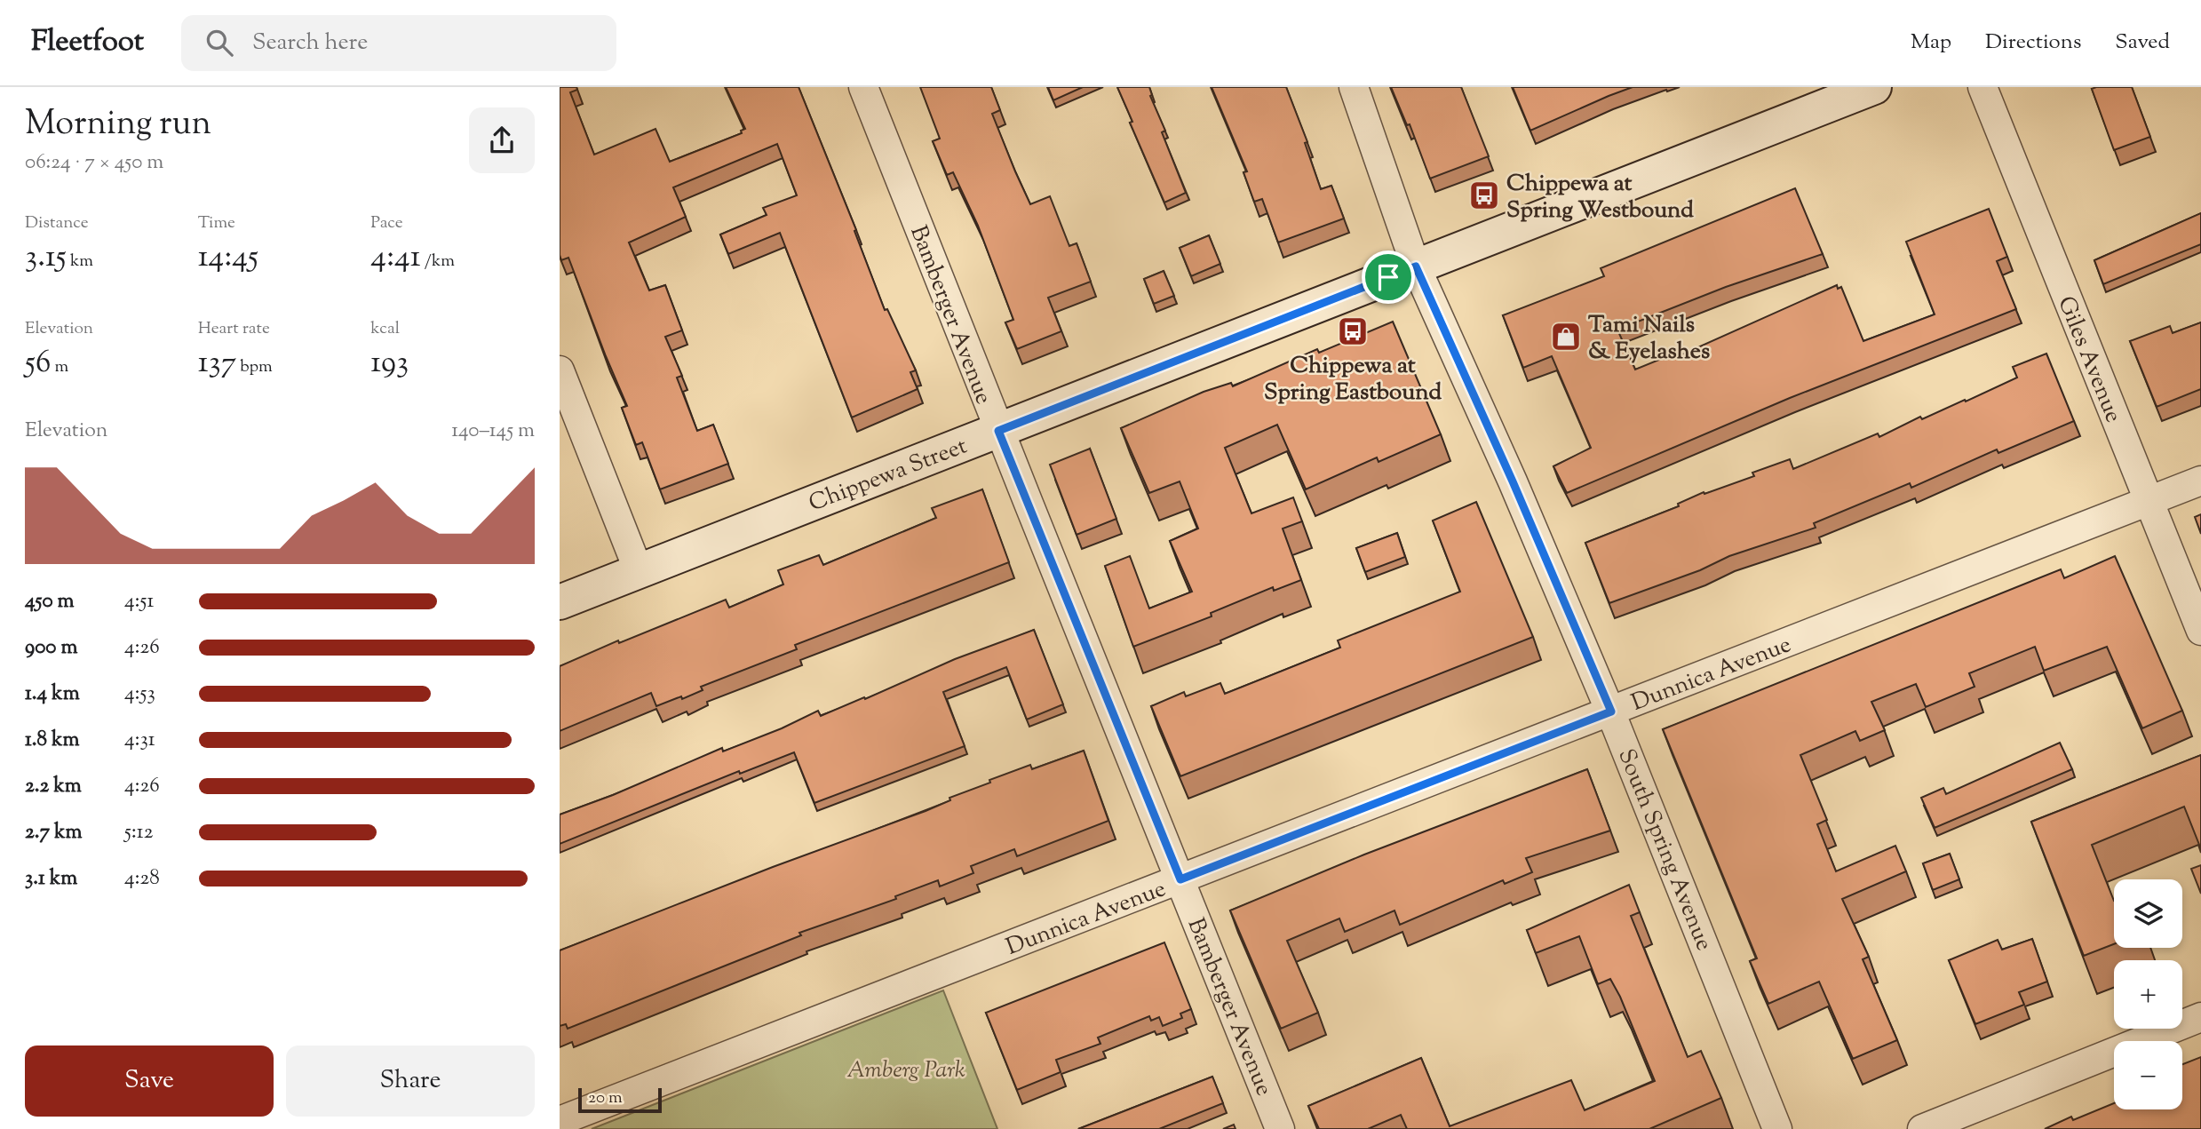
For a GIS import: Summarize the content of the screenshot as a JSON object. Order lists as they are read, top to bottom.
{
  "streets": {
    "main road": ["Chippewa Street"],
    "street": [
      "Bamberger Avenue",
      "Giles Avenue",
      "Dunnica Avenue",
      "South Spring Avenue"
    ]
  },
  "crossings": [
    ["Bamberger Avenue", "Chippewa Street"],
    ["Bamberger Avenue", "Dunnica Avenue"],
    ["Giles Avenue", "Dunnica Avenue"],
    ["Chippewa Street", "South Spring Avenue"],
    ["Dunnica Avenue", "South Spring Avenue"]
  ],
  "parks": ["Amberg Park"],
  "places": {
    "bus stop": ["Chippewa at Spring Westbound", "Chippewa at Spring Eastbound"],
    "shop": ["Tami Nails & Eyelashes"]
  },
  "scale_bar": "20 m",
  "page": {
    "header": "Fleetfoot",
    "search": "Search here",
    "nav": ["Map", "Directions", "Saved"],
    "heading": ["Morning run", "06:24 · 7 × 450 m"],
    "stats": [
      ["Distance", "3.15 km"],
      ["Time", "14:45"],
      ["Pace", "4:41 /km"],
      ["Elevation", "56 m"],
      ["Heart rate", "137 bpm"],
      ["kcal", "193"]
    ],
    "chart": ["Elevation", "140–145 m"],
    "list": [
      {
        "name": "450 m",
        "note": "4:51"
      },
      {
        "name": "900 m",
        "note": "4:26"
      },
      {
        "name": "1.4 km",
        "note": "4:53"
      },
      {
        "name": "1.8 km",
        "note": "4:31"
      },
      {
        "name": "2.2 km",
        "note": "4:26"
      },
      {
        "name": "2.7 km",
        "note": "5:12"
      },
      {
        "name": "3.1 km",
        "note": "4:28"
      }
    ],
    "map_buttons": ["+", "−"],
    "buttons": ["Save", "Share"],
    "scale": "20 m"
  }
}
